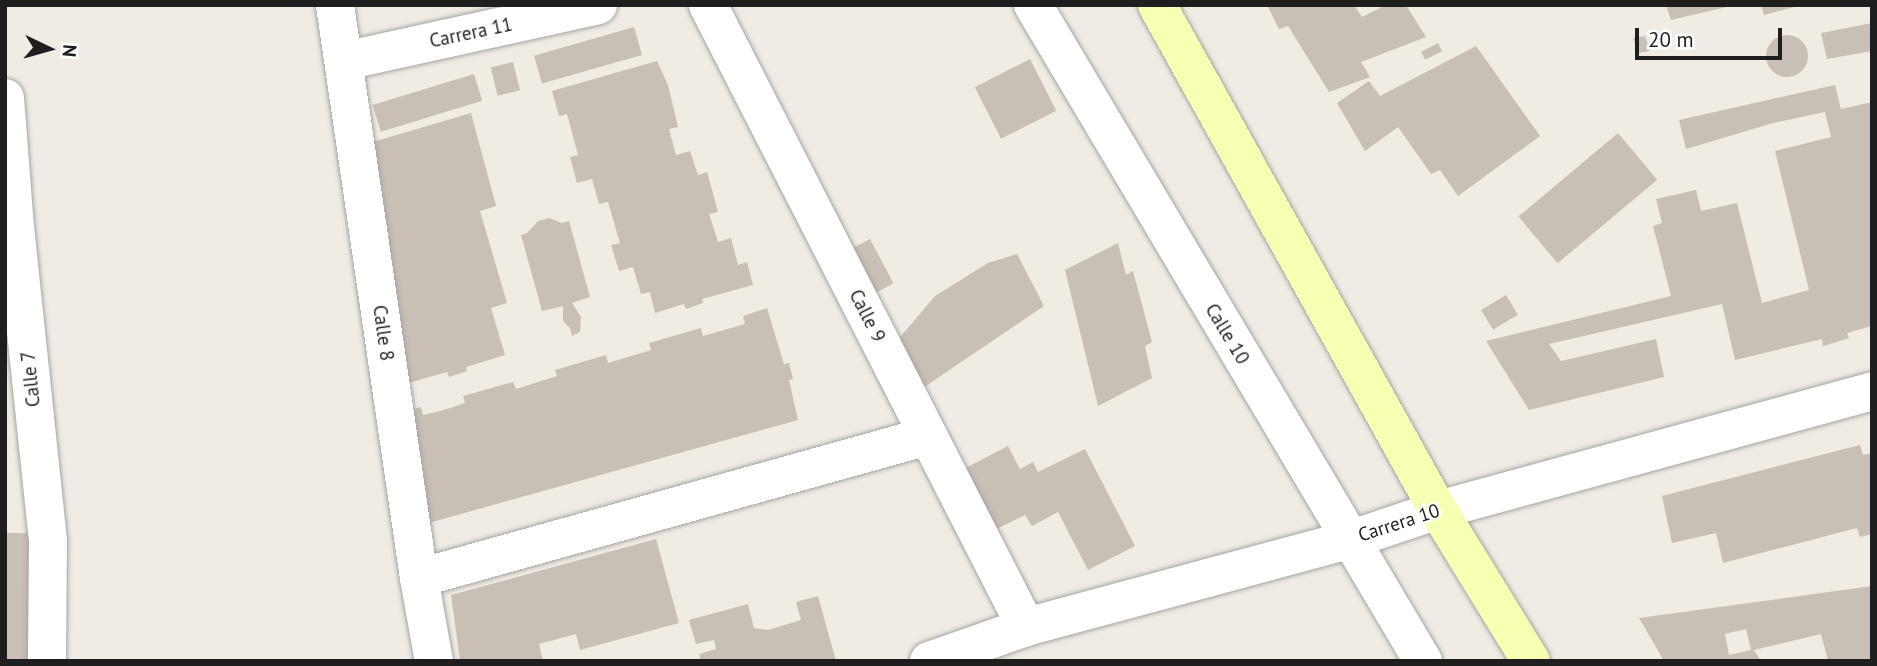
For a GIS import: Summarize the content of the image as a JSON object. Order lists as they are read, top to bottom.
{
  "streets": {
    "street": [
      "Carrera 11",
      "Calle 9",
      "Calle 8",
      "Calle 10",
      "Calle 7",
      "Carrera 10"
    ]
  },
  "crossings": [
    ["Carrera 11", "Calle 8"],
    ["Calle 9", "Carrera 10"],
    ["Calle 10", "Carrera 10"]
  ],
  "scale_bar": "20 m",
  "north": "right"
}
